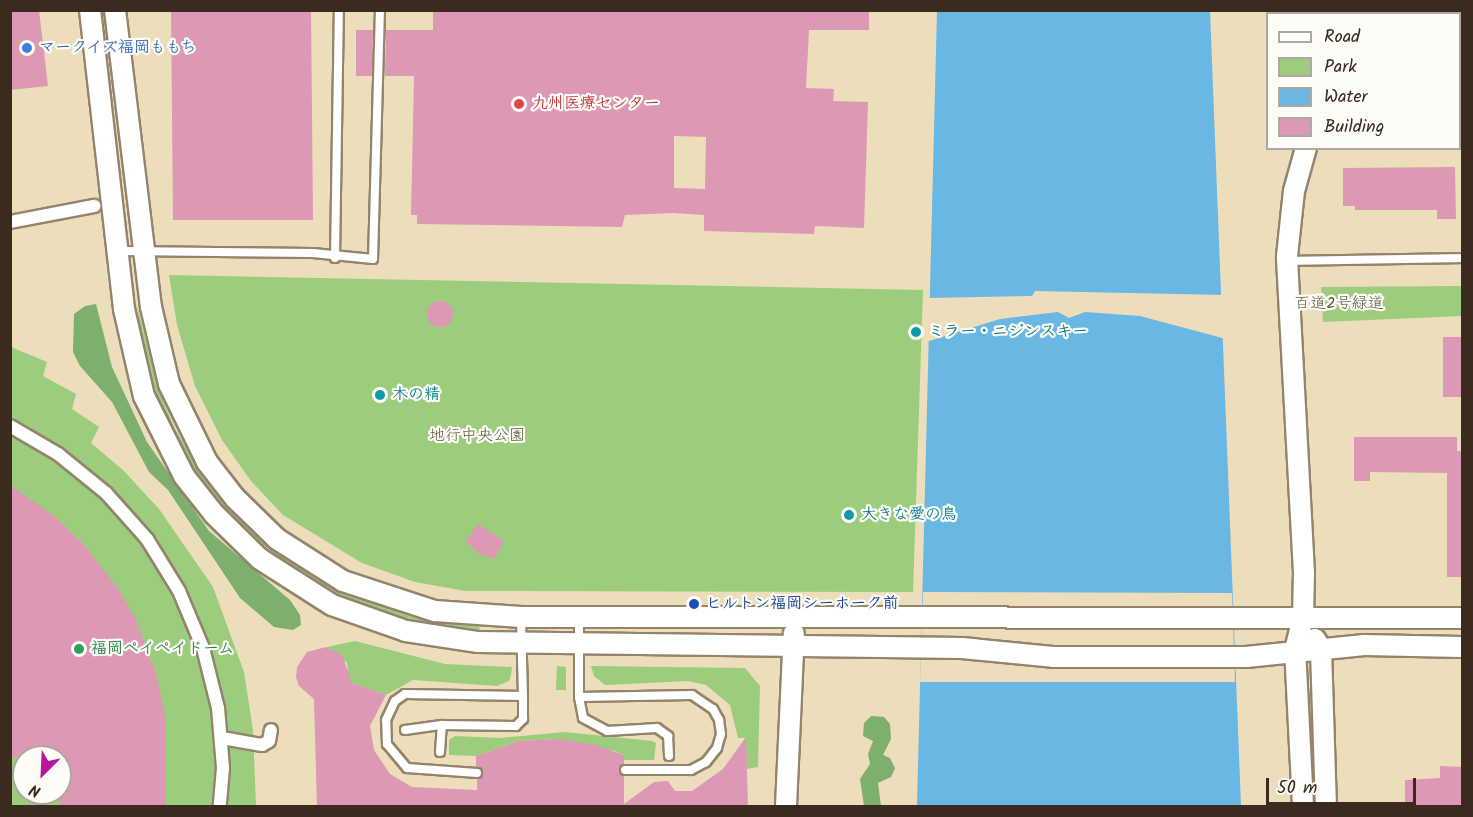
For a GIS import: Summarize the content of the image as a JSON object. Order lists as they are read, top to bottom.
{
  "parks": ["百道2号緑道", "地行中央公園"],
  "places": [
    "マークイズ福岡ももち",
    "九州医療センター",
    "ミラー・ニジンスキー",
    "木の精",
    "大きな愛の鳥",
    "ヒルトン福岡シーホーク前",
    "福岡ペイペイドーム"
  ],
  "legend": [
    "Road",
    "Park",
    "Water",
    "Building"
  ],
  "scale_bar": "50 m",
  "north": "bottom left"
}
